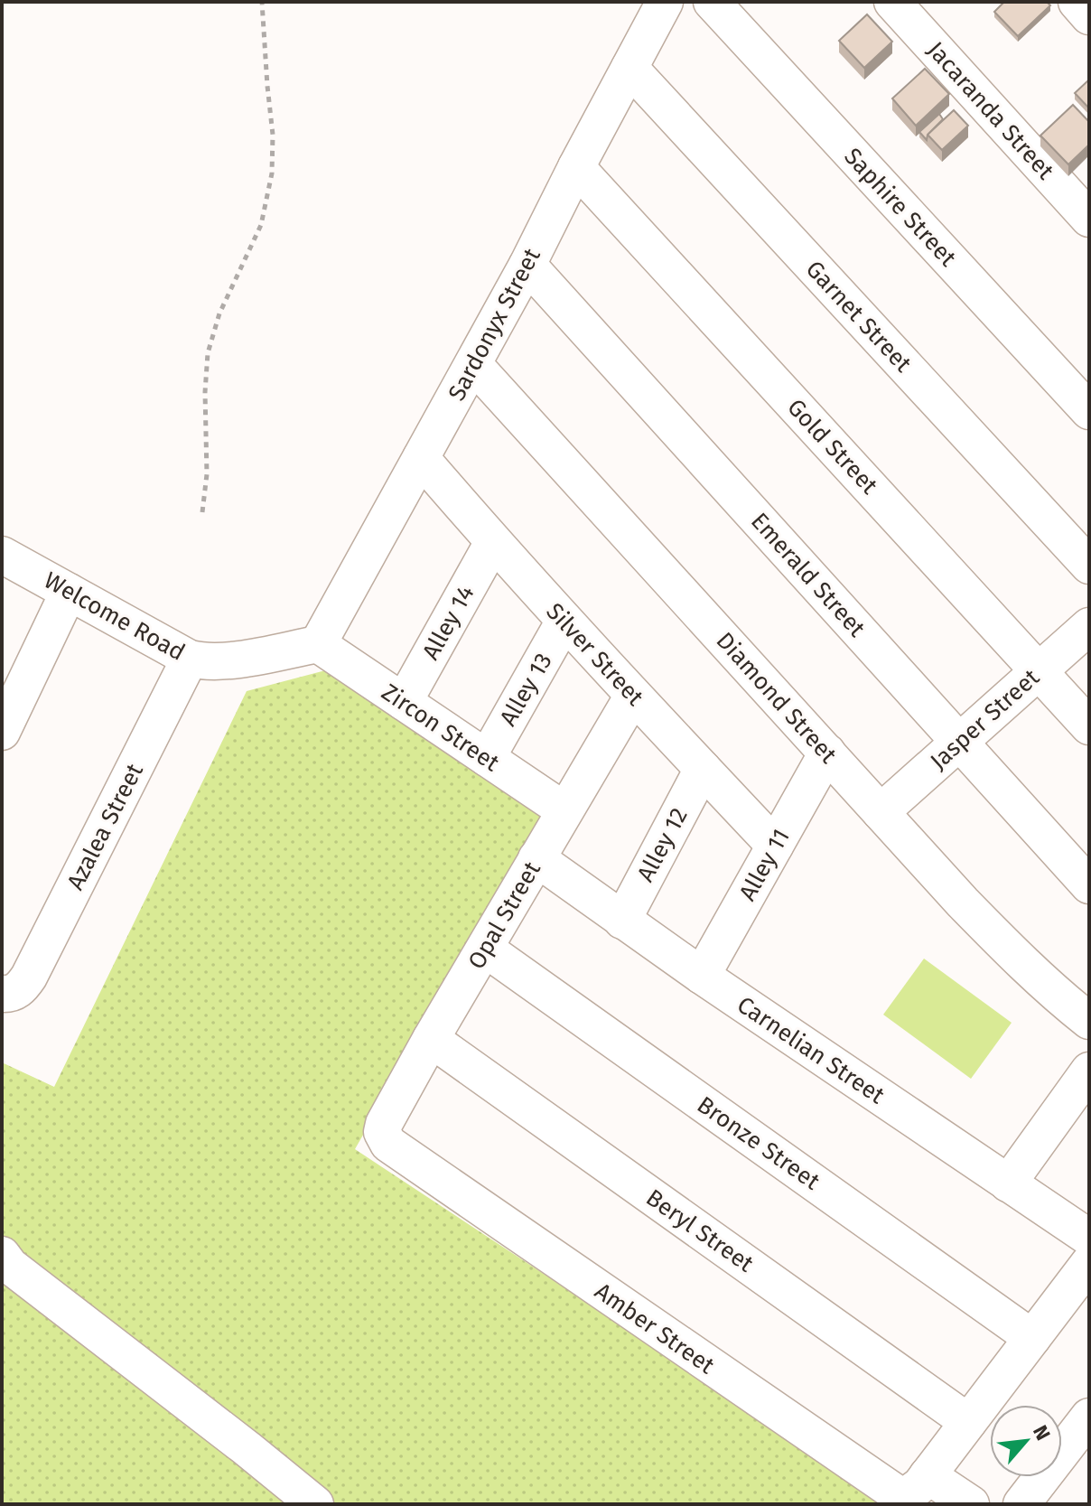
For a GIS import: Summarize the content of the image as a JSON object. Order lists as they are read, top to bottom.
{
  "streets": {
    "street": [
      "Jacaranda Street",
      "Saphire Street",
      "Garnet Street",
      "Sardonyx Street",
      "Gold Street",
      "Emerald Street",
      "Welcome Road",
      "Alley 14",
      "Silver Street",
      "Alley 13",
      "Diamond Street",
      "Jasper Street",
      "Zircon Street",
      "Azalea Street",
      "Alley 12",
      "Alley 11",
      "Opal Street",
      "Carnelian Street",
      "Bronze Street",
      "Beryl Street",
      "Amber Street"
    ]
  },
  "crossings": [
    ["Garnet Street", "Sardonyx Street"],
    ["Sardonyx Street", "Gold Street"],
    ["Sardonyx Street", "Emerald Street"],
    ["Sardonyx Street", "Welcome Road"],
    ["Sardonyx Street", "Silver Street"],
    ["Sardonyx Street", "Diamond Street"],
    ["Sardonyx Street", "Zircon Street"],
    ["Gold Street", "Jasper Street"],
    ["Emerald Street", "Jasper Street"],
    ["Welcome Road", "Zircon Street"],
    ["Welcome Road", "Azalea Street"],
    ["Alley 14", "Silver Street"],
    ["Alley 14", "Zircon Street"],
    ["Silver Street", "Alley 13"],
    ["Silver Street", "Alley 12"],
    ["Silver Street", "Alley 11"],
    ["Silver Street", "Opal Street"],
    ["Alley 13", "Zircon Street"],
    ["Diamond Street", "Jasper Street"],
    ["Diamond Street", "Alley 11"],
    ["Zircon Street", "Opal Street"],
    ["Alley 12", "Carnelian Street"],
    ["Alley 11", "Carnelian Street"],
    ["Opal Street", "Carnelian Street"],
    ["Opal Street", "Bronze Street"],
    ["Opal Street", "Beryl Street"],
    ["Opal Street", "Amber Street"],
    ["Carnelian Street", "Amber Street"],
    ["Bronze Street", "Amber Street"],
    ["Beryl Street", "Amber Street"]
  ],
  "north": "top right"
}
